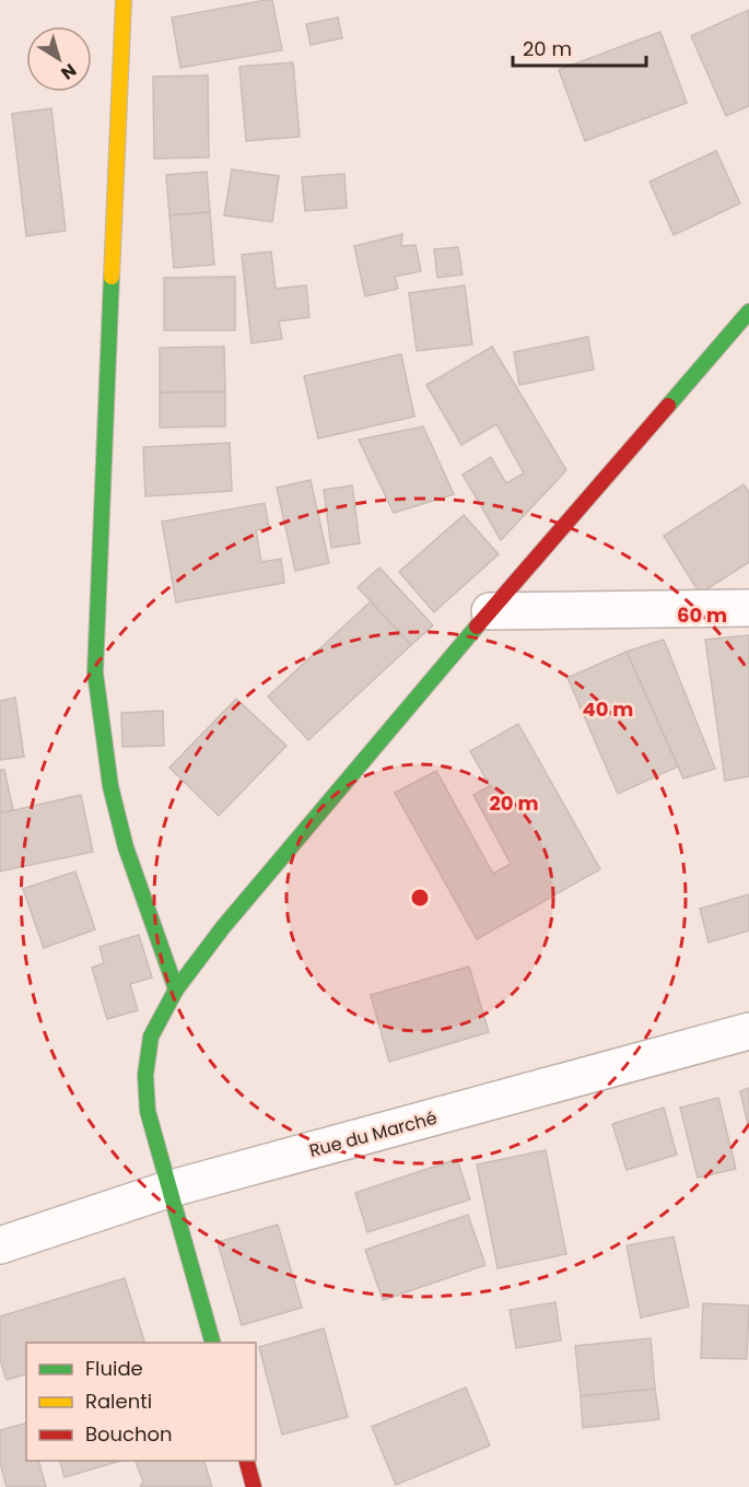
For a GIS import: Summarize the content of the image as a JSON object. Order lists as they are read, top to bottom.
{
  "streets": {
    "street": ["Rue du Marché"]
  },
  "legend": ["Fluide", "Ralenti", "Bouchon"],
  "scale_bar": "20 m",
  "north": "bottom right",
  "rings": ["60 m", "40 m", "20 m"]
}
